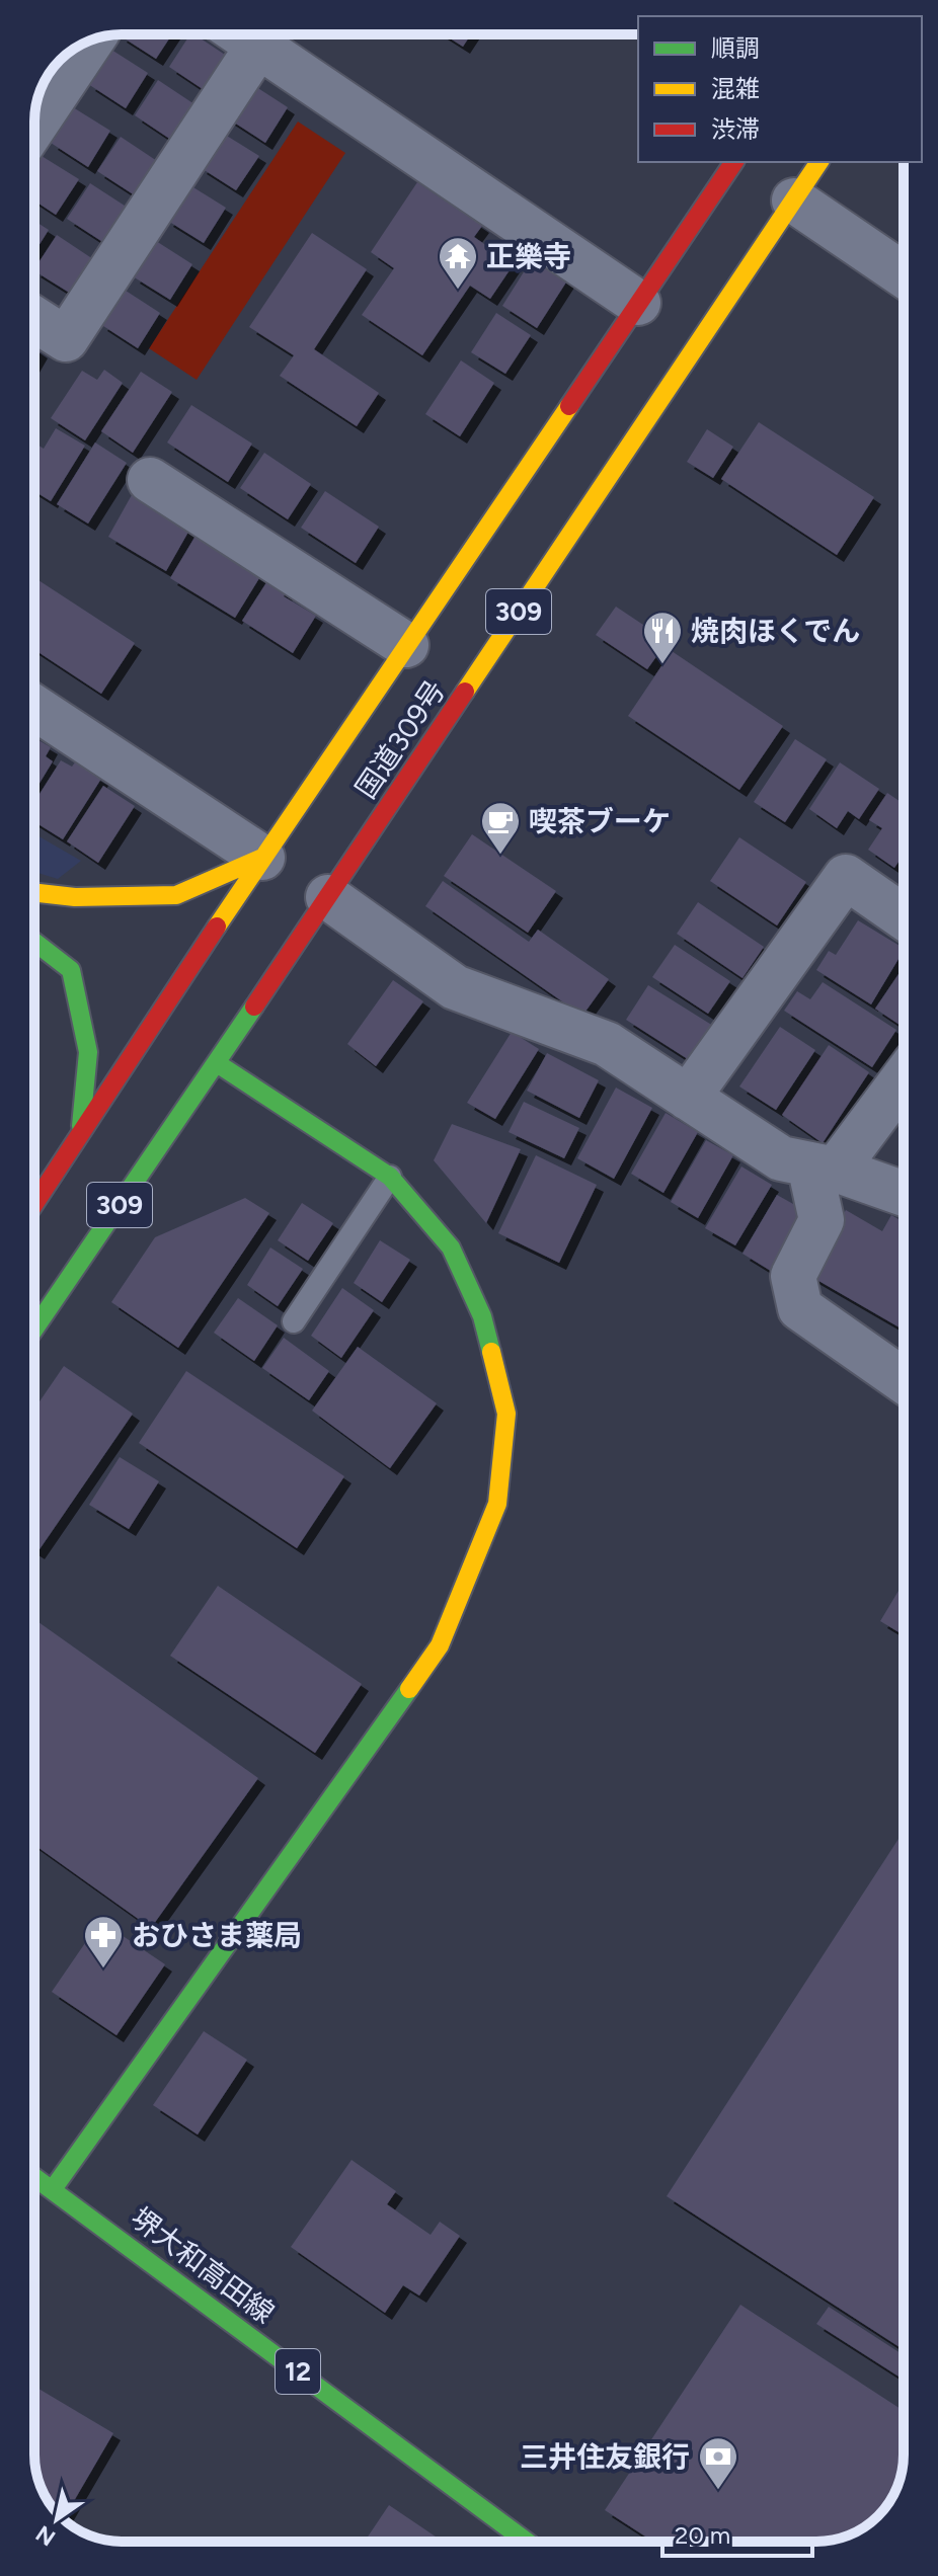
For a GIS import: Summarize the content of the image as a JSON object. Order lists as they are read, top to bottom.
{
  "streets": {
    "main road": [
      "309",
      "国道309号",
      "堺大和高田線",
      "12"
    ]
  },
  "places": {
    "temple": ["正樂寺"],
    "restaurant": ["焼肉ほくでん"],
    "cafe": ["喫茶ブーケ"],
    "pharmacy": ["おひさま薬局"],
    "bank": ["三井住友銀行"]
  },
  "legend": ["順調", "混雑", "渋滞"],
  "scale_bar": "20 m",
  "north": "bottom left"
}
